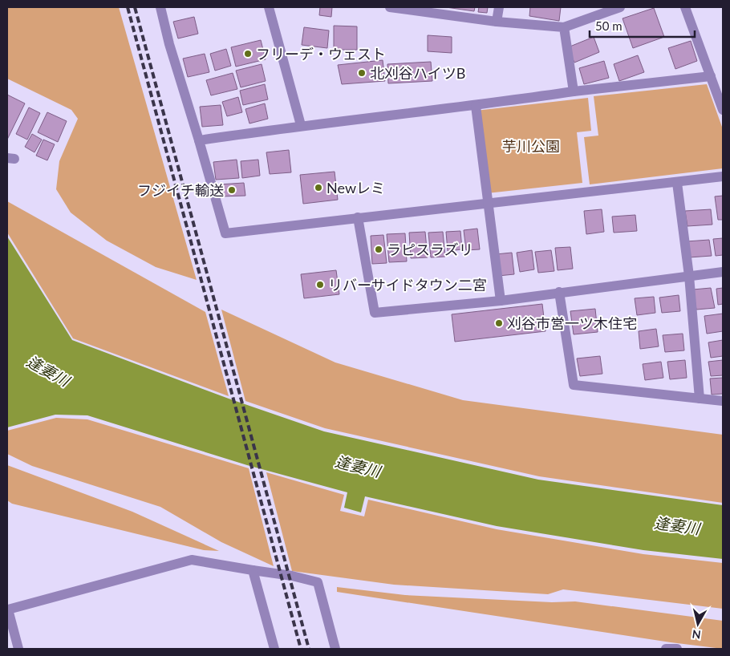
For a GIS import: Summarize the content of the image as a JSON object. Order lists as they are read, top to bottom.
{
  "water": ["逢妻川"],
  "parks": ["芋川公園"],
  "places": [
    "フリーデ・ウェスト",
    "北刈谷ハイツB",
    "Newレミ",
    "フジイチ輸送",
    "ラピスラズリ",
    "リバーサイドタウン二宮",
    "刈谷市営一ツ木住宅"
  ],
  "scale_bar": "50 m",
  "north": "bottom"
}
